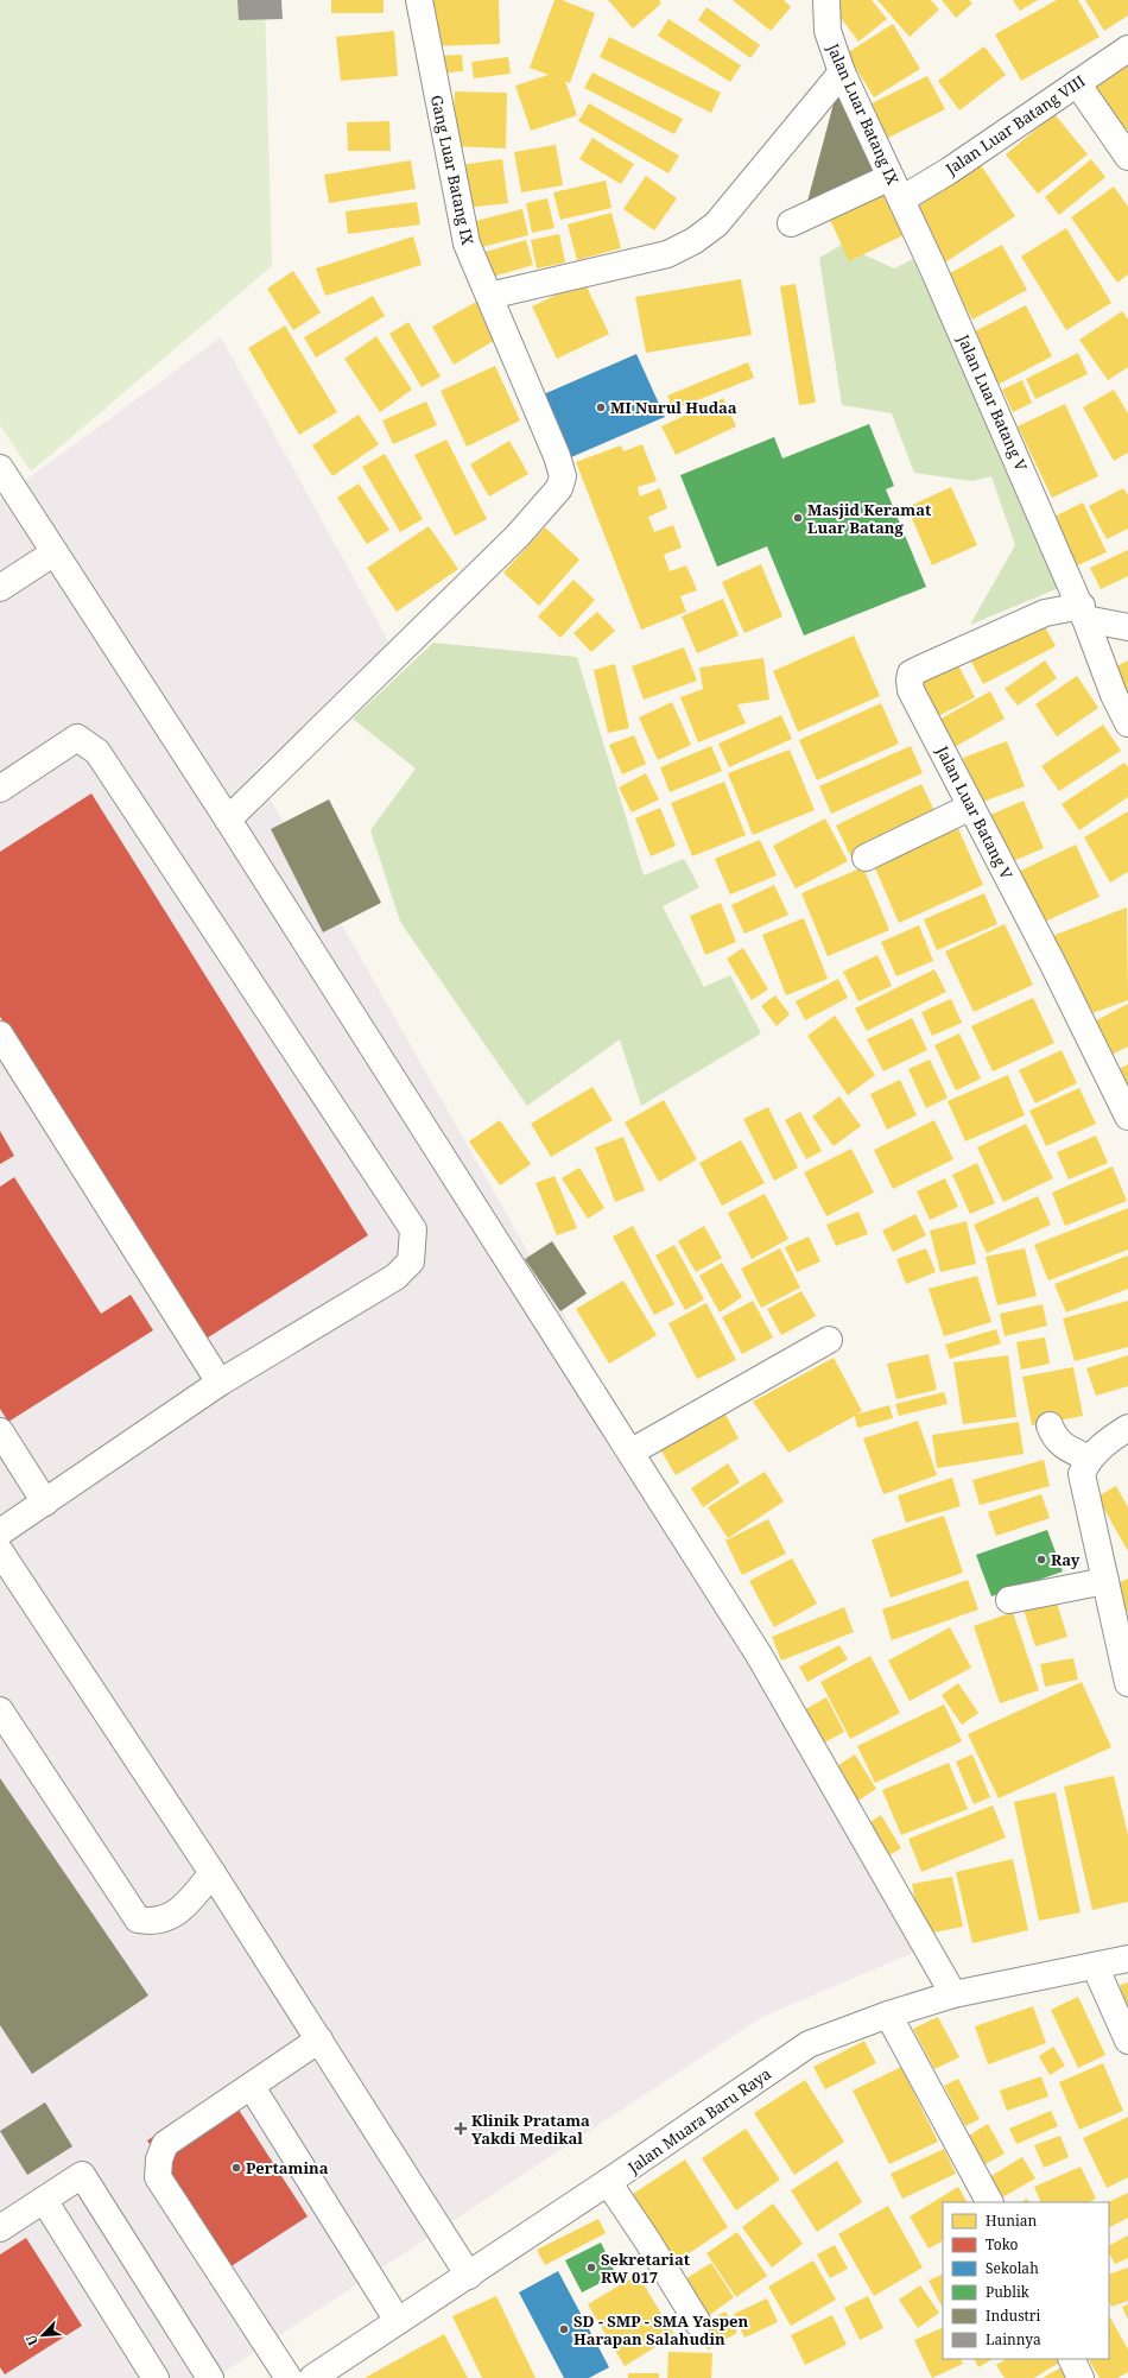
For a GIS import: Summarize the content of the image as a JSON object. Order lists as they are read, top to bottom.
{
  "streets": {
    "street": [
      "Jalan Luar Batang IX",
      "Jalan Luar Batang VIII",
      "Gang Luar Batang IX",
      "Jalan Luar Batang V",
      "Jalan Muara Baru Raya"
    ]
  },
  "crossings": [
    ["Jalan Luar Batang IX", "Jalan Luar Batang VIII"],
    ["Jalan Luar Batang IX", "Jalan Luar Batang V"],
    ["Jalan Luar Batang VIII", "Jalan Luar Batang V"]
  ],
  "places": {
    "other": [
      "MI Nurul Hudaa",
      "Masjid Keramat Luar Batang",
      "Ray",
      "Pertamina",
      "Sekretariat RW 017",
      "SD - SMP - SMA Yaspen Harapan Salahudin"
    ],
    "health": ["Klinik Pratama Yakdi Medikal"]
  },
  "legend": [
    "Hunian",
    "Toko",
    "Sekolah",
    "Publik",
    "Industri",
    "Lainnya"
  ],
  "north": "bottom left"
}
